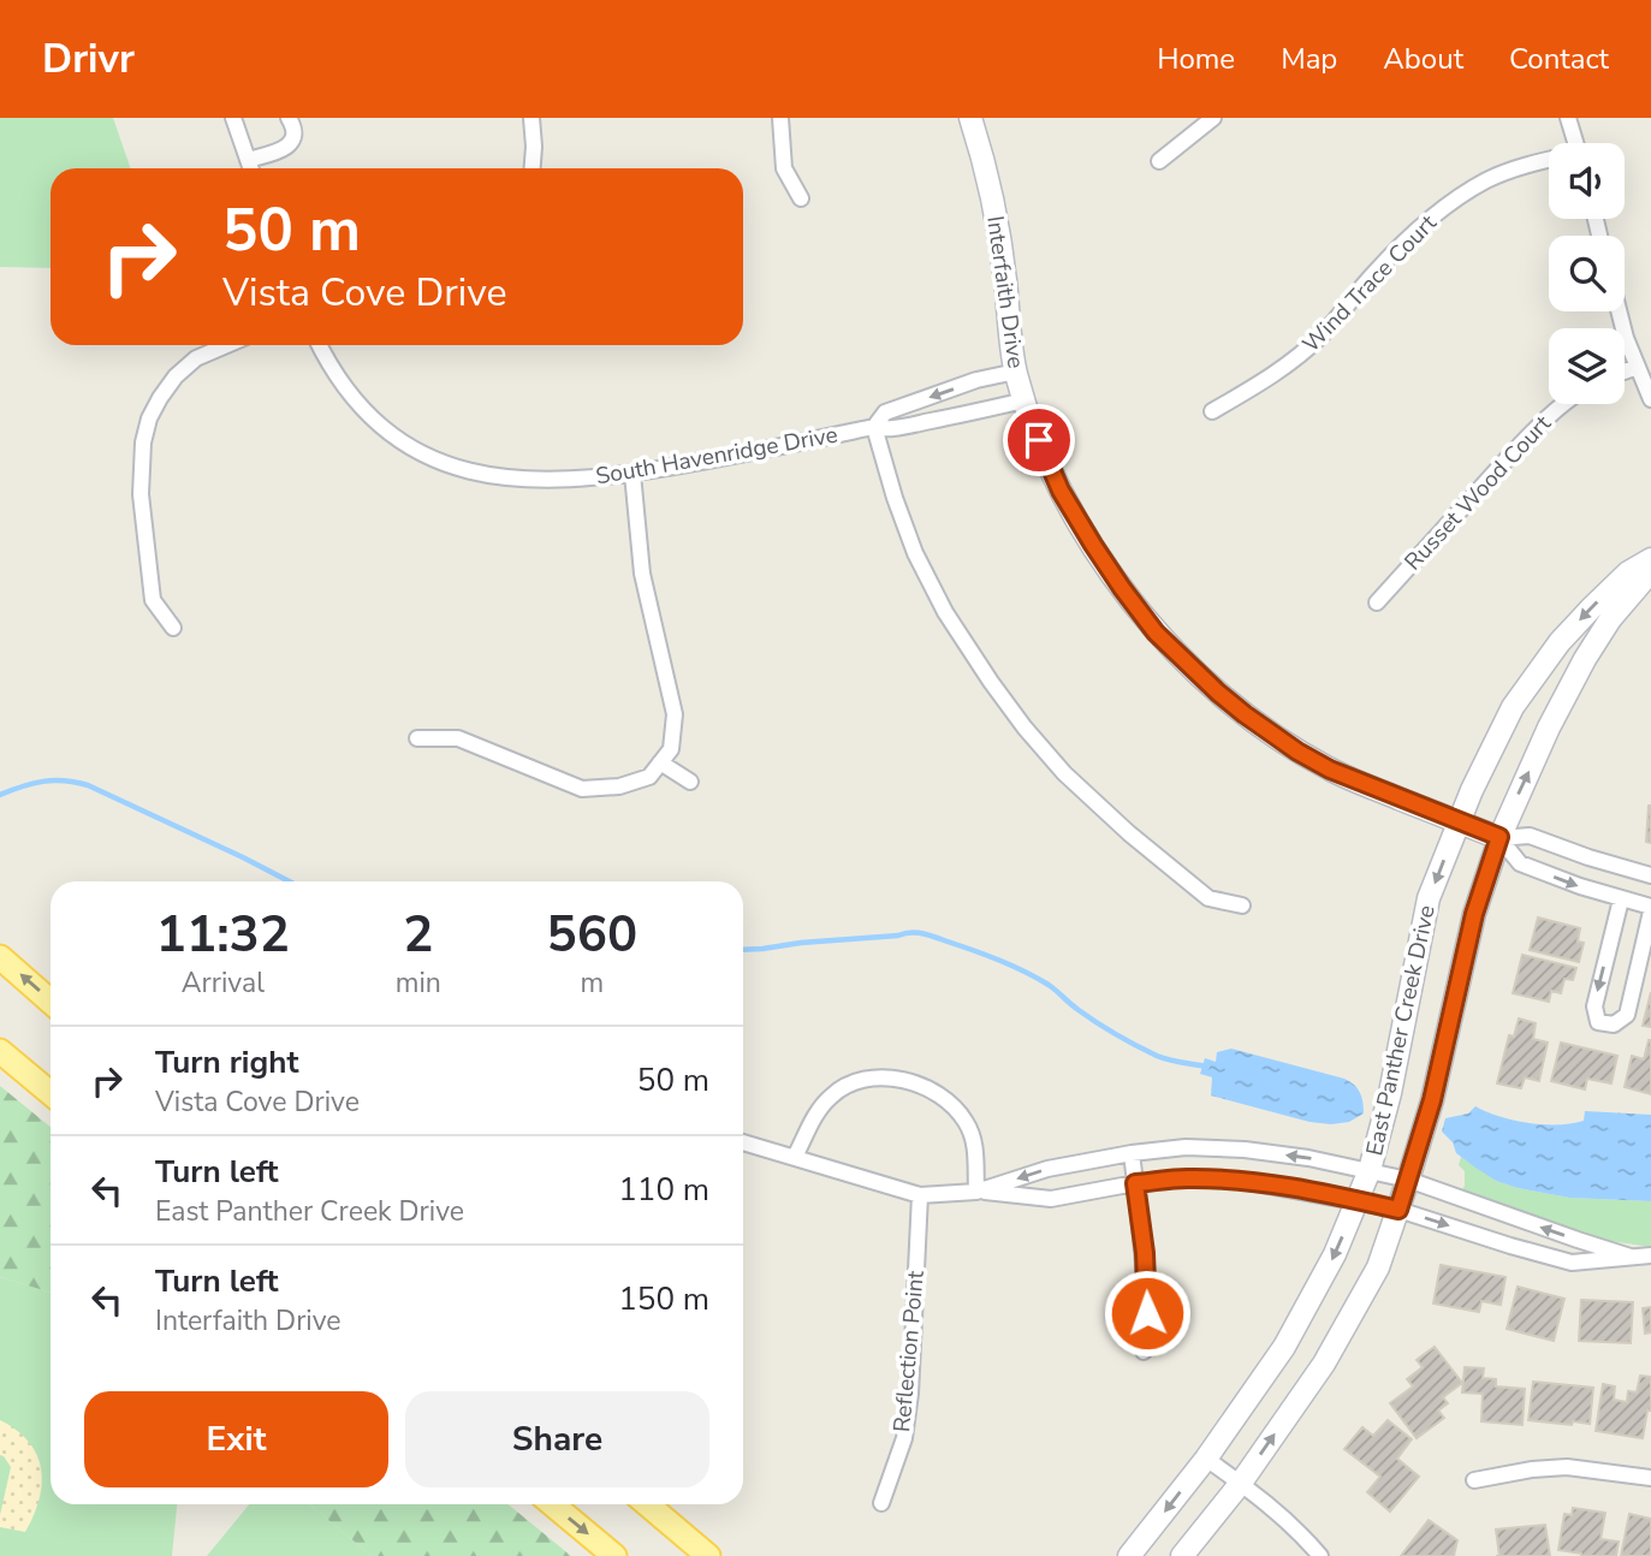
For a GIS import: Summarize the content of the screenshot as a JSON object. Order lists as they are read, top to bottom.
{
  "streets": {
    "street": [
      "Wind Trace Court",
      "Interfaith Drive",
      "South Havenridge Drive",
      "Russet Wood Court",
      "East Panther Creek Drive",
      "Reflection Point"
    ]
  },
  "crossings": [
    ["Interfaith Drive", "South Havenridge Drive"],
    ["Interfaith Drive", "East Panther Creek Drive"]
  ],
  "page": {
    "header": "Drivr",
    "nav": [
      "Home",
      "Map",
      "About",
      "Contact"
    ],
    "turn": ["50 m", "Vista Cove Drive"],
    "eta": [
      "11:32",
      "Arrival",
      "2",
      "min",
      "560",
      "m"
    ],
    "list": [
      {
        "name": "Turn right",
        "note": "Vista Cove Drive",
        "value": "50 m"
      },
      {
        "name": "Turn left",
        "note": "East Panther Creek Drive",
        "value": "110 m"
      },
      {
        "name": "Turn left",
        "note": "Interfaith Drive",
        "value": "150 m"
      }
    ],
    "buttons": ["Exit", "Share"]
  }
}
